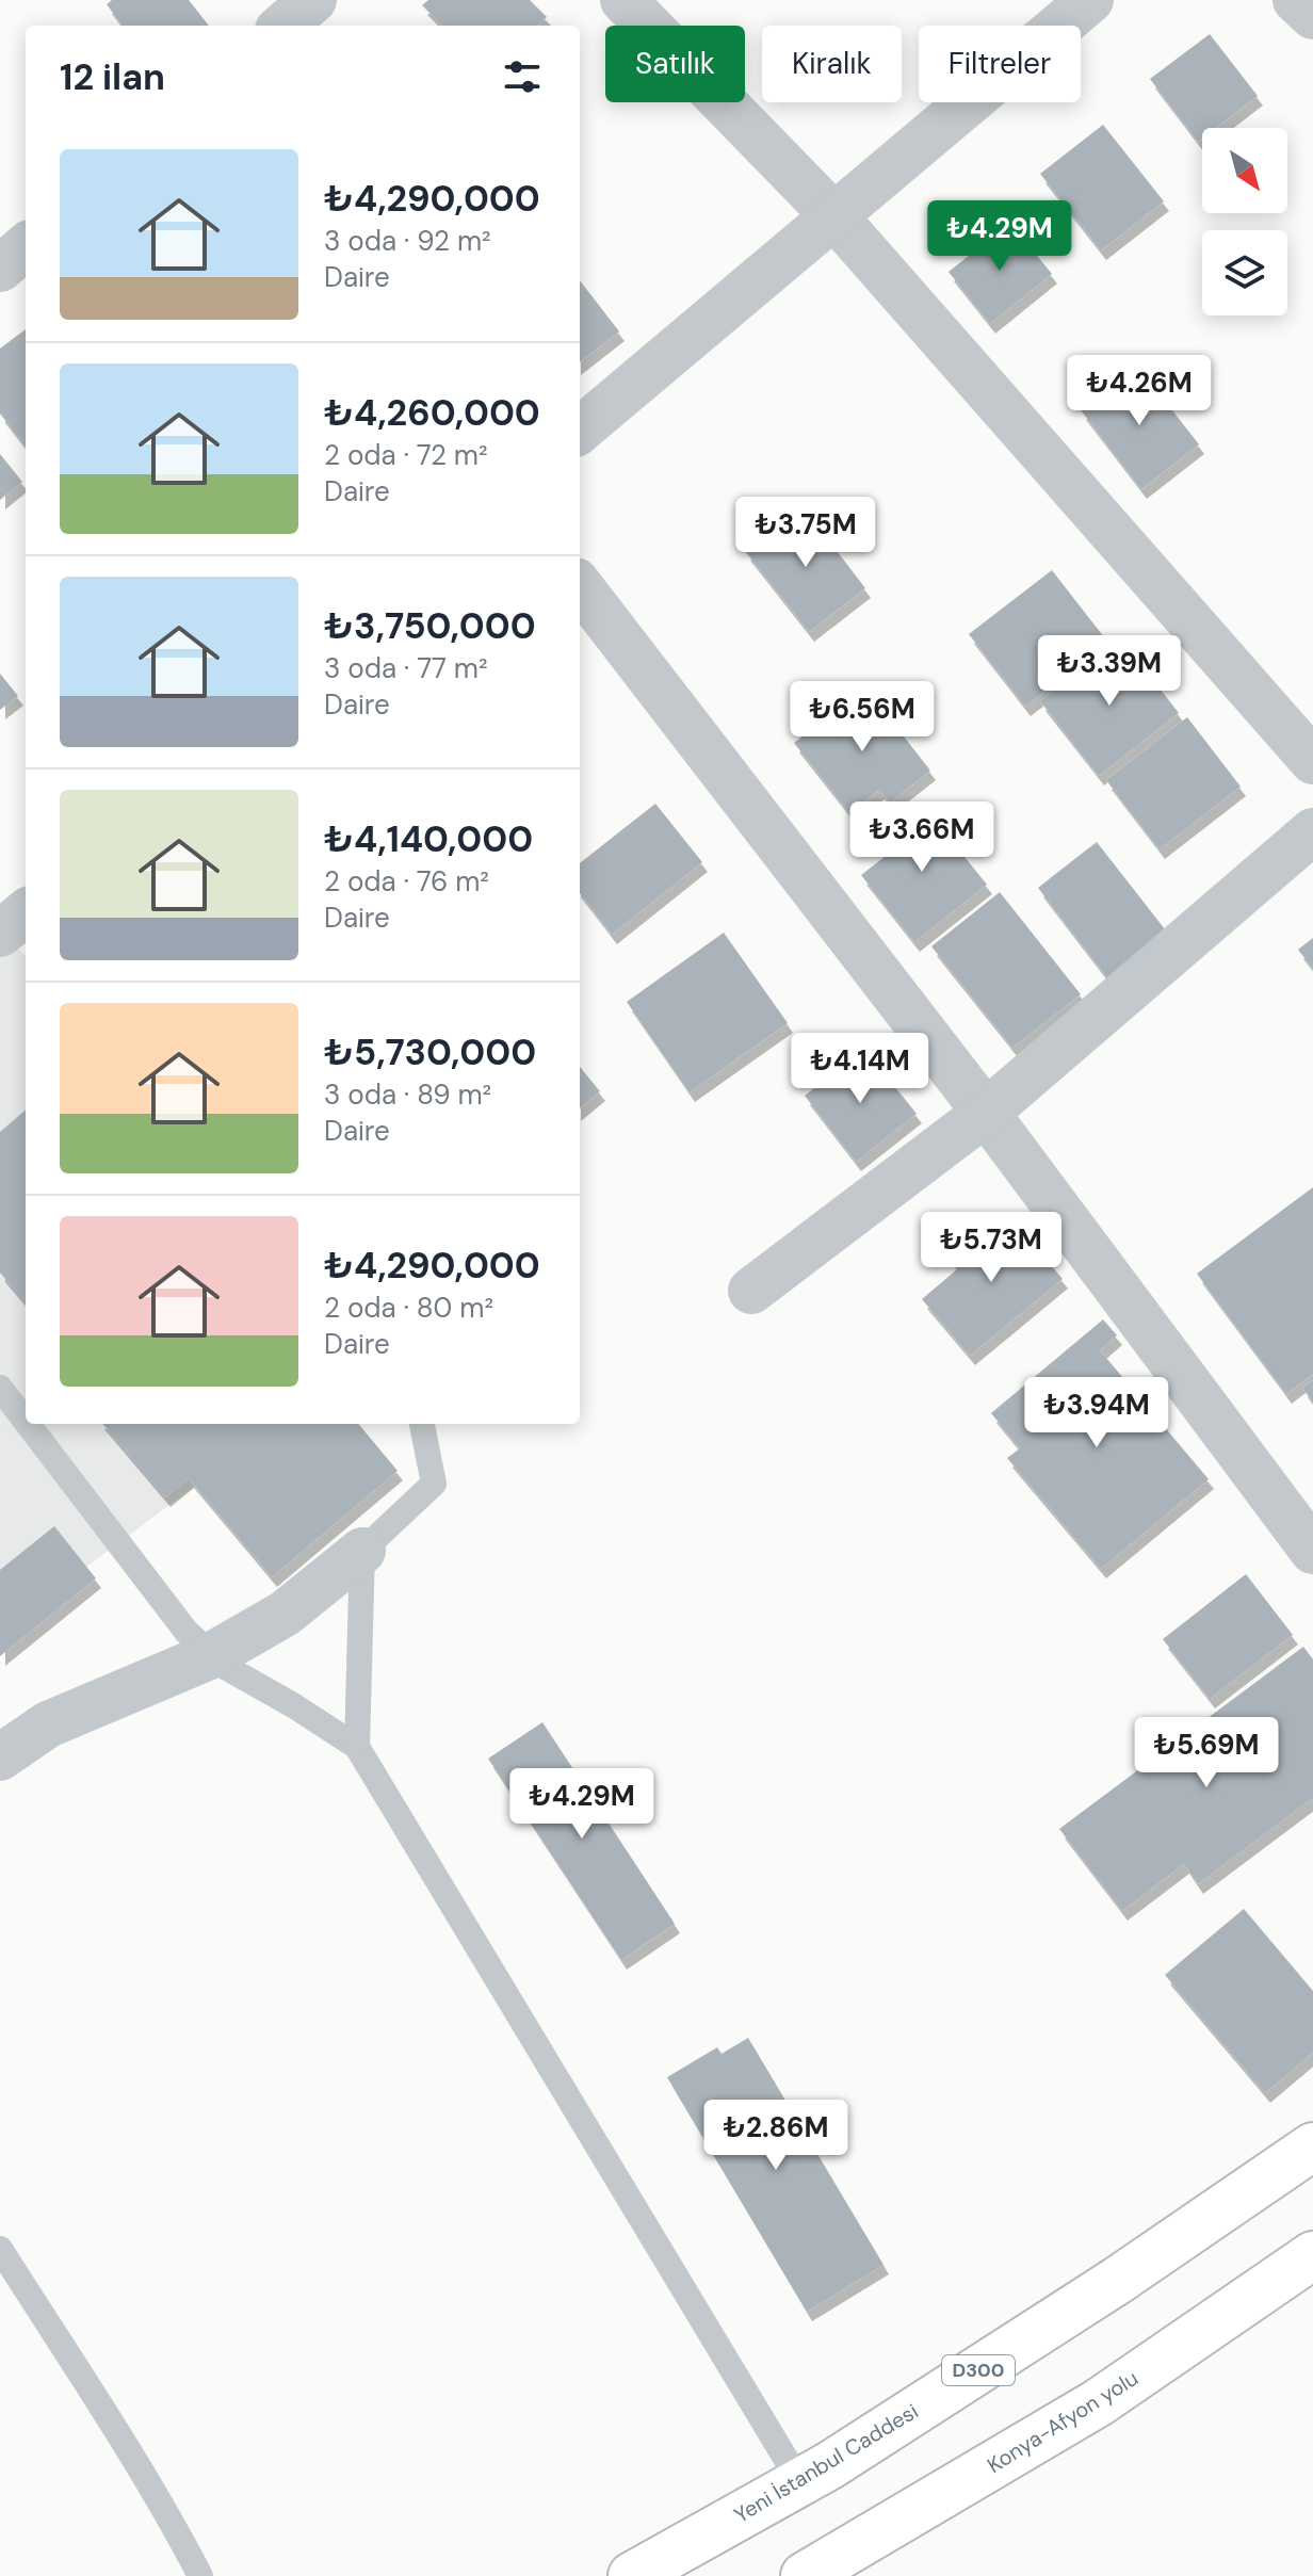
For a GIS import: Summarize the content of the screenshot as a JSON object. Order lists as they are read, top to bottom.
{
  "streets": {
    "highway": ["D300", "Konya-Afyon yolu", "Yeni İstanbul Caddesi"]
  },
  "north": "bottom right",
  "page": {
    "chip": ["Satılık", "Kiralık", "Filtreler"],
    "heading": "12 ilan",
    "list": [
      {
        "name": "₺4,290,000",
        "note": "3 oda · 92 m² · Daire"
      },
      {
        "name": "₺4,260,000",
        "note": "2 oda · 72 m² · Daire"
      },
      {
        "name": "₺3,750,000",
        "note": "3 oda · 77 m² · Daire"
      },
      {
        "name": "₺4,140,000",
        "note": "2 oda · 76 m² · Daire"
      },
      {
        "name": "₺5,730,000",
        "note": "3 oda · 89 m² · Daire"
      },
      {
        "name": "₺4,290,000",
        "note": "2 oda · 80 m² · Daire"
      }
    ],
    "price": [
      "₺4.29M",
      "₺4.26M",
      "₺3.75M",
      "₺3.39M",
      "₺6.56M",
      "₺3.66M",
      "₺4.14M",
      "₺5.73M",
      "₺3.94M",
      "₺5.69M",
      "₺4.29M",
      "₺2.86M"
    ]
  }
}
